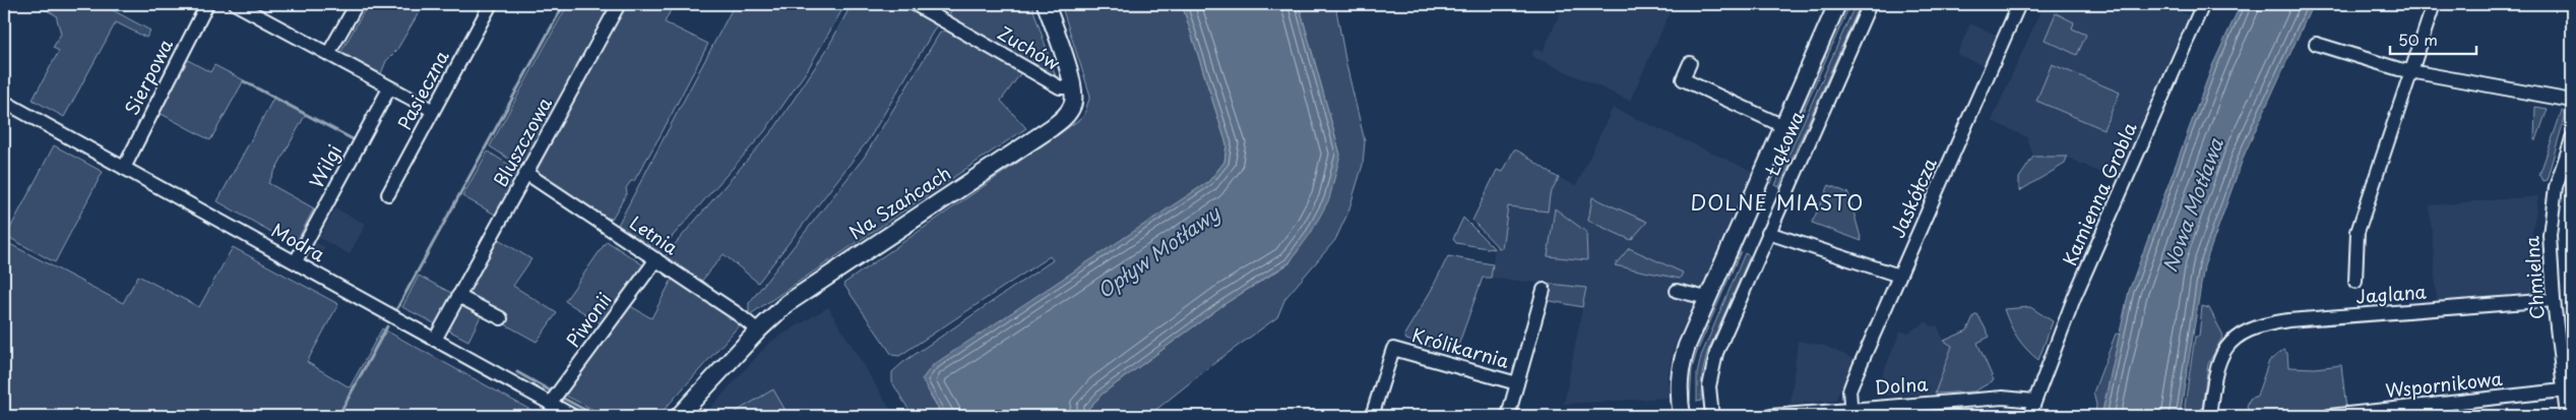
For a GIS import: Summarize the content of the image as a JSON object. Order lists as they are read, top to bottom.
{
  "streets": {
    "street": [
      "Zuchów",
      "Sierpowa",
      "Pasieczna",
      "Bluszczowa",
      "Łąkowa",
      "Wilgi",
      "Kamienna Grobla",
      "Jaskółcza",
      "Na Szańcach",
      "Letnia",
      "Modra",
      "Chmielna",
      "Jaglana",
      "Piwonii",
      "Królikarnia",
      "Wspornikowa",
      "Dolna"
    ]
  },
  "crossings": [
    ["Zuchów", "Na Szańcach"],
    ["Sierpowa", "Modra"],
    ["Bluszczowa", "Letnia"],
    ["Bluszczowa", "Modra"],
    ["Wilgi", "Modra"],
    ["Kamienna Grobla", "Dolna"],
    ["Jaskółcza", "Dolna"],
    ["Na Szańcach", "Letnia"],
    ["Letnia", "Piwonii"],
    ["Modra", "Piwonii"],
    ["Chmielna", "Jaglana"],
    ["Chmielna", "Wspornikowa"]
  ],
  "districts": ["DOLNE MIASTO"],
  "water": ["Nowa Motława", "Opływ Motławy"],
  "scale_bar": "50 m"
}
